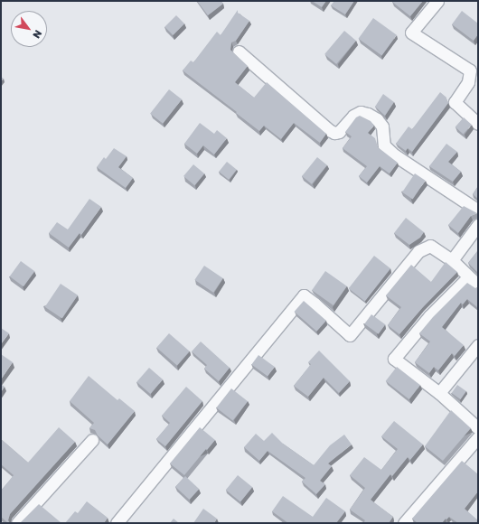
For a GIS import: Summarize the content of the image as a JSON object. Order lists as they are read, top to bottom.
{
  "north": "bottom right"
}
